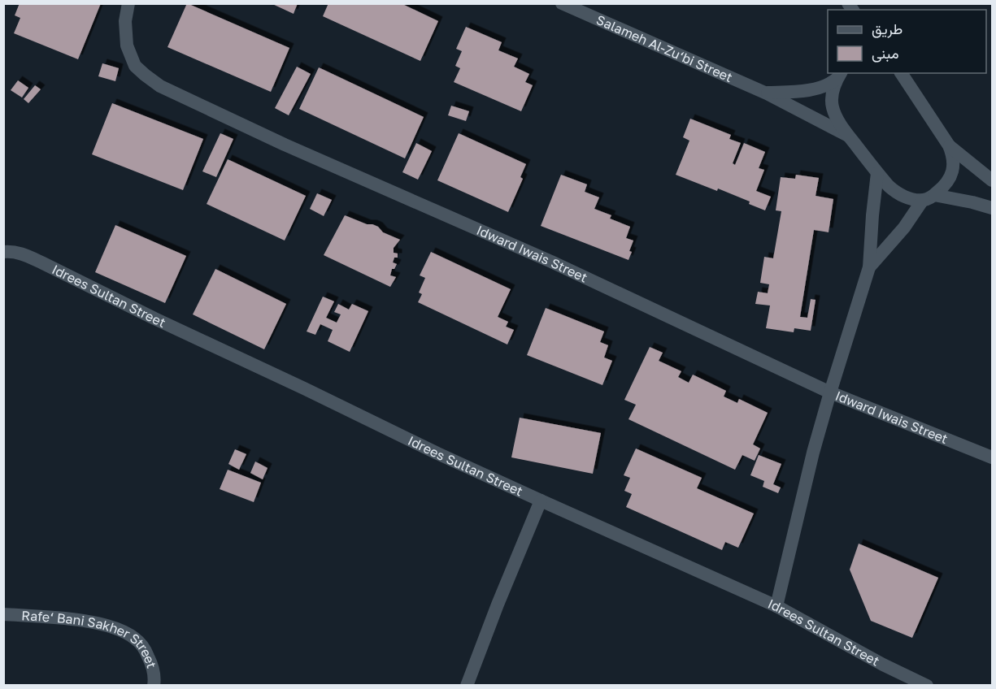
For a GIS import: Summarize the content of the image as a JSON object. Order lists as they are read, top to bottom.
{
  "streets": {
    "street": [
      "Salameh Al-Zu‘bi Street",
      "Idward Iwais Street",
      "Idrees Sultan Street",
      "Rafe‘ Bani Sakher Street"
    ]
  },
  "legend": ["طريق", "مبنى"]
}
